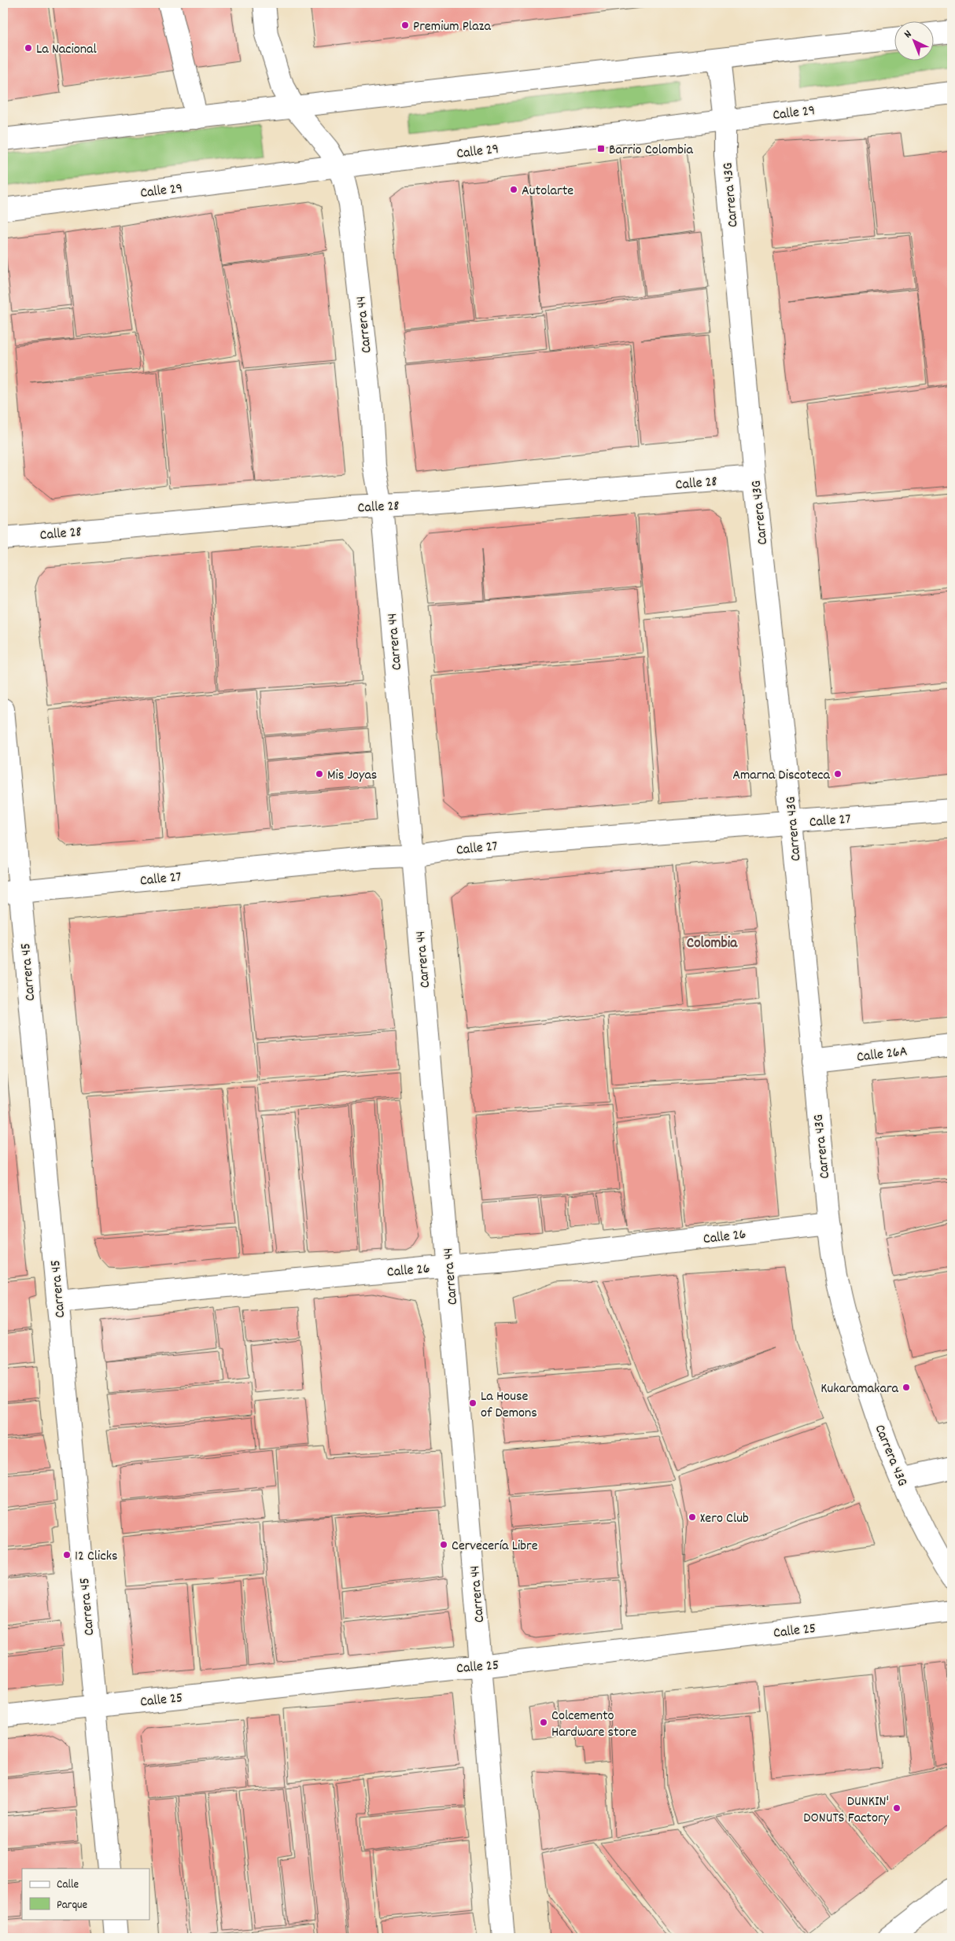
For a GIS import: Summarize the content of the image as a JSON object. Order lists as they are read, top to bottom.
{
  "streets": {
    "street": [
      "Calle 29",
      "Carrera 43G",
      "Carrera 44",
      "Calle 28",
      "Calle 27",
      "Carrera 45",
      "Calle 26A",
      "Calle 26",
      "Calle 25"
    ]
  },
  "crossings": [
    ["Calle 29", "Carrera 43G"],
    ["Calle 29", "Carrera 44"],
    ["Carrera 43G", "Calle 28"],
    ["Carrera 43G", "Calle 27"],
    ["Carrera 43G", "Calle 26A"],
    ["Carrera 43G", "Calle 26"],
    ["Carrera 44", "Calle 28"],
    ["Carrera 44", "Calle 27"],
    ["Carrera 44", "Calle 26"],
    ["Carrera 44", "Calle 25"],
    ["Calle 27", "Carrera 45"],
    ["Carrera 45", "Calle 26"],
    ["Carrera 45", "Calle 25"]
  ],
  "districts": ["Colombia"],
  "places": {
    "other": [
      "Premium Plaza",
      "La Nacional",
      "Autolarte",
      "Mis Joyas",
      "Amarna Discoteca",
      "Kukaramakara",
      "La House of Demons",
      "Xero Club",
      "Cervecería Libre",
      "12 Clicks",
      "Colcemento Hardware store",
      "DUNKIN' DONUTS Factory"
    ],
    "transit": ["Barrio Colombia"]
  },
  "legend": ["Calle", "Parque"],
  "north": "top left"
}
